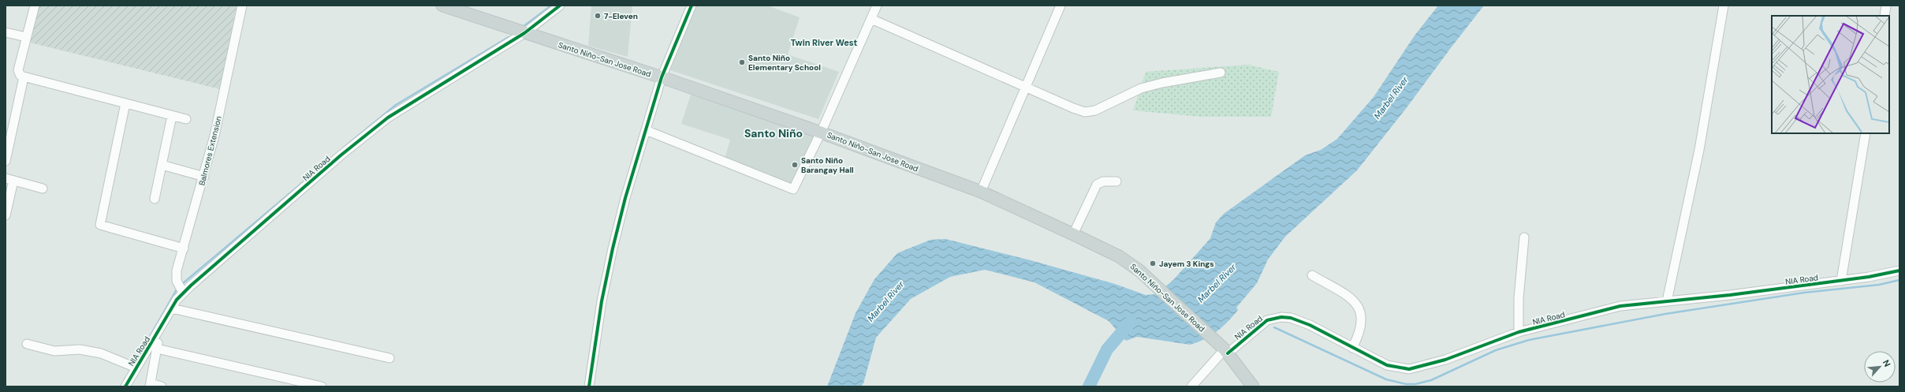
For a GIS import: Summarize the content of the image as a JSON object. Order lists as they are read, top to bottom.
{
  "streets": {
    "main road": ["Santo Niño-San Jose Road"],
    "street": ["Balmores Extension", "NIA Road"]
  },
  "crossings": [
    ["Santo Niño-San Jose Road", "NIA Road"],
    ["Balmores Extension", "NIA Road"]
  ],
  "districts": ["Twin River West", "Santo Niño"],
  "water": ["Marbel River"],
  "places": [
    "7-Eleven",
    "Santo Niño Elementary School",
    "Santo Niño Barangay Hall",
    "Jayem 3 Kings"
  ],
  "north": "top right"
}
